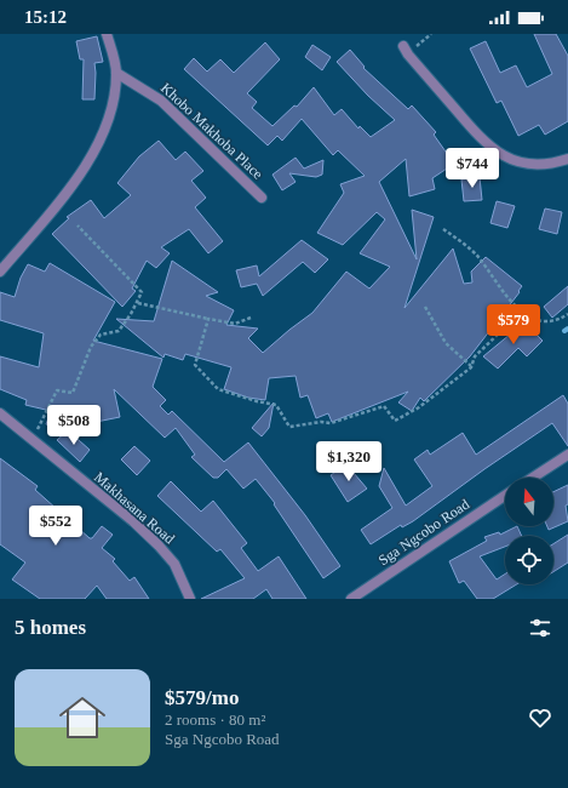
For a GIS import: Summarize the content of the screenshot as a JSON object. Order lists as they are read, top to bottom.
{
  "streets": {
    "street": ["Khobo Makhoba Place", "Makhasana Road", "Sga Ngcobo Road"]
  },
  "north": "top",
  "page": {
    "status": "15:12",
    "price": [
      "$744",
      "$579",
      "$508",
      "$1,320",
      "$552"
    ],
    "heading": "5 homes",
    "list": [
      {
        "name": "$579/mo",
        "note": "2 rooms · 80 m² · Sga Ngcobo Road"
      }
    ]
  }
}
